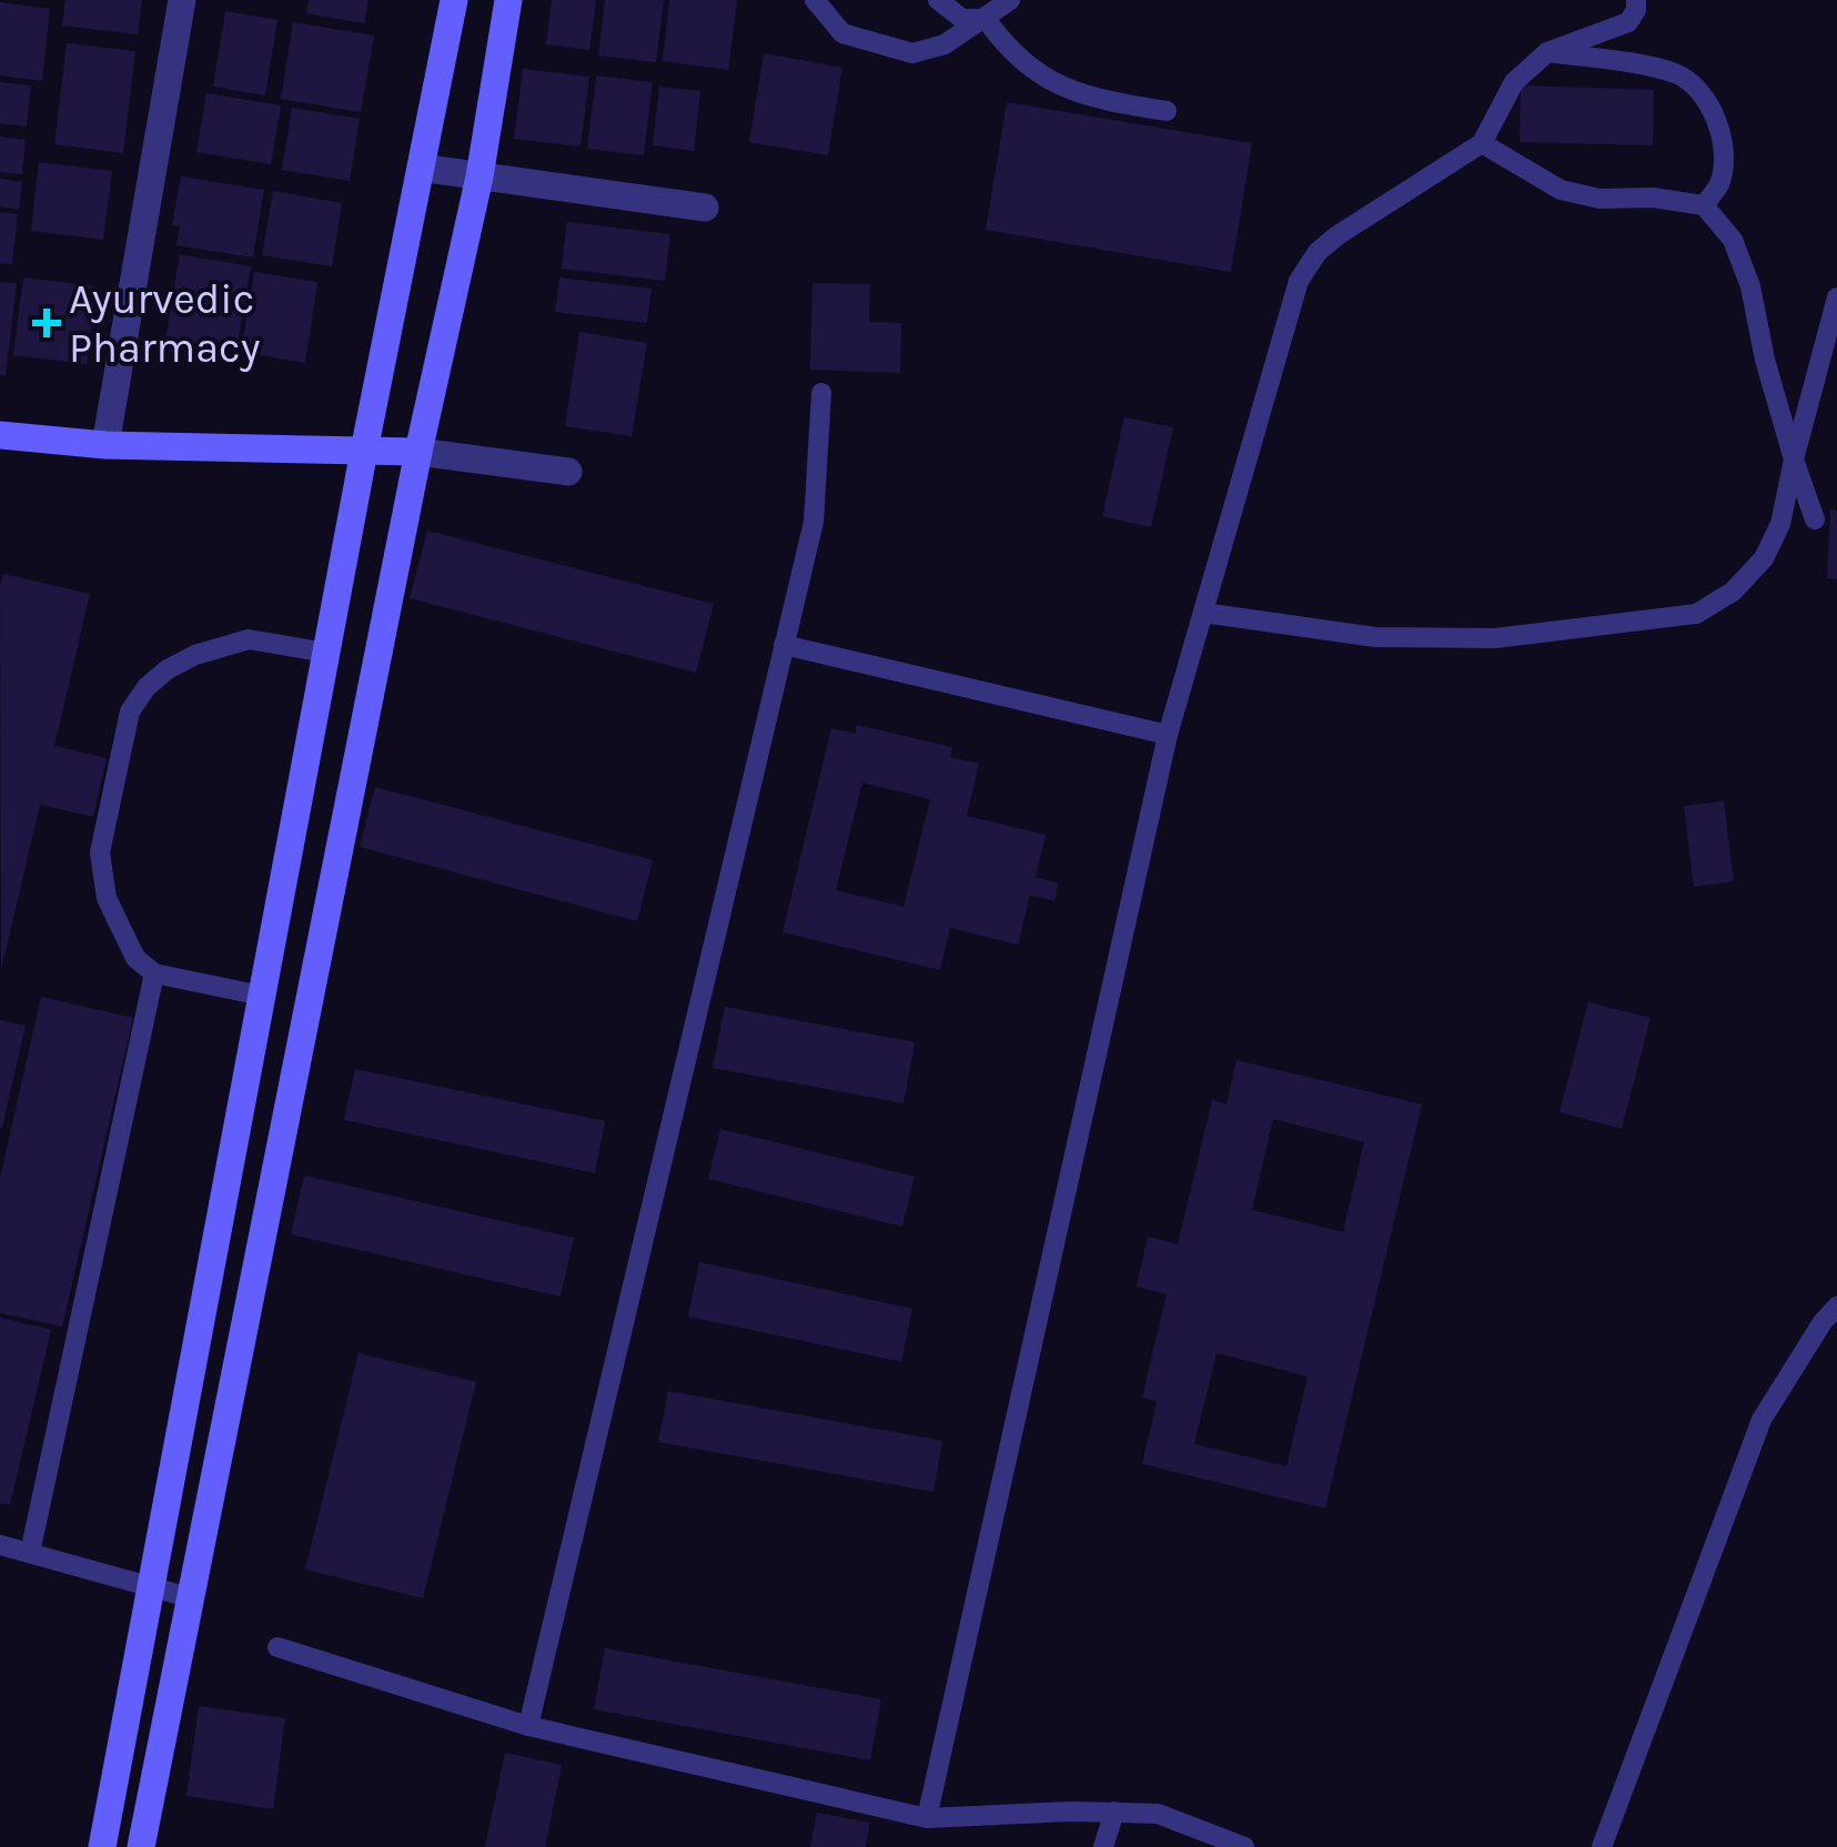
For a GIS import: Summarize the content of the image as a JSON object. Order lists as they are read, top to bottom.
{
  "places": {
    "health": ["Ayurvedic Pharmacy"]
  }
}
